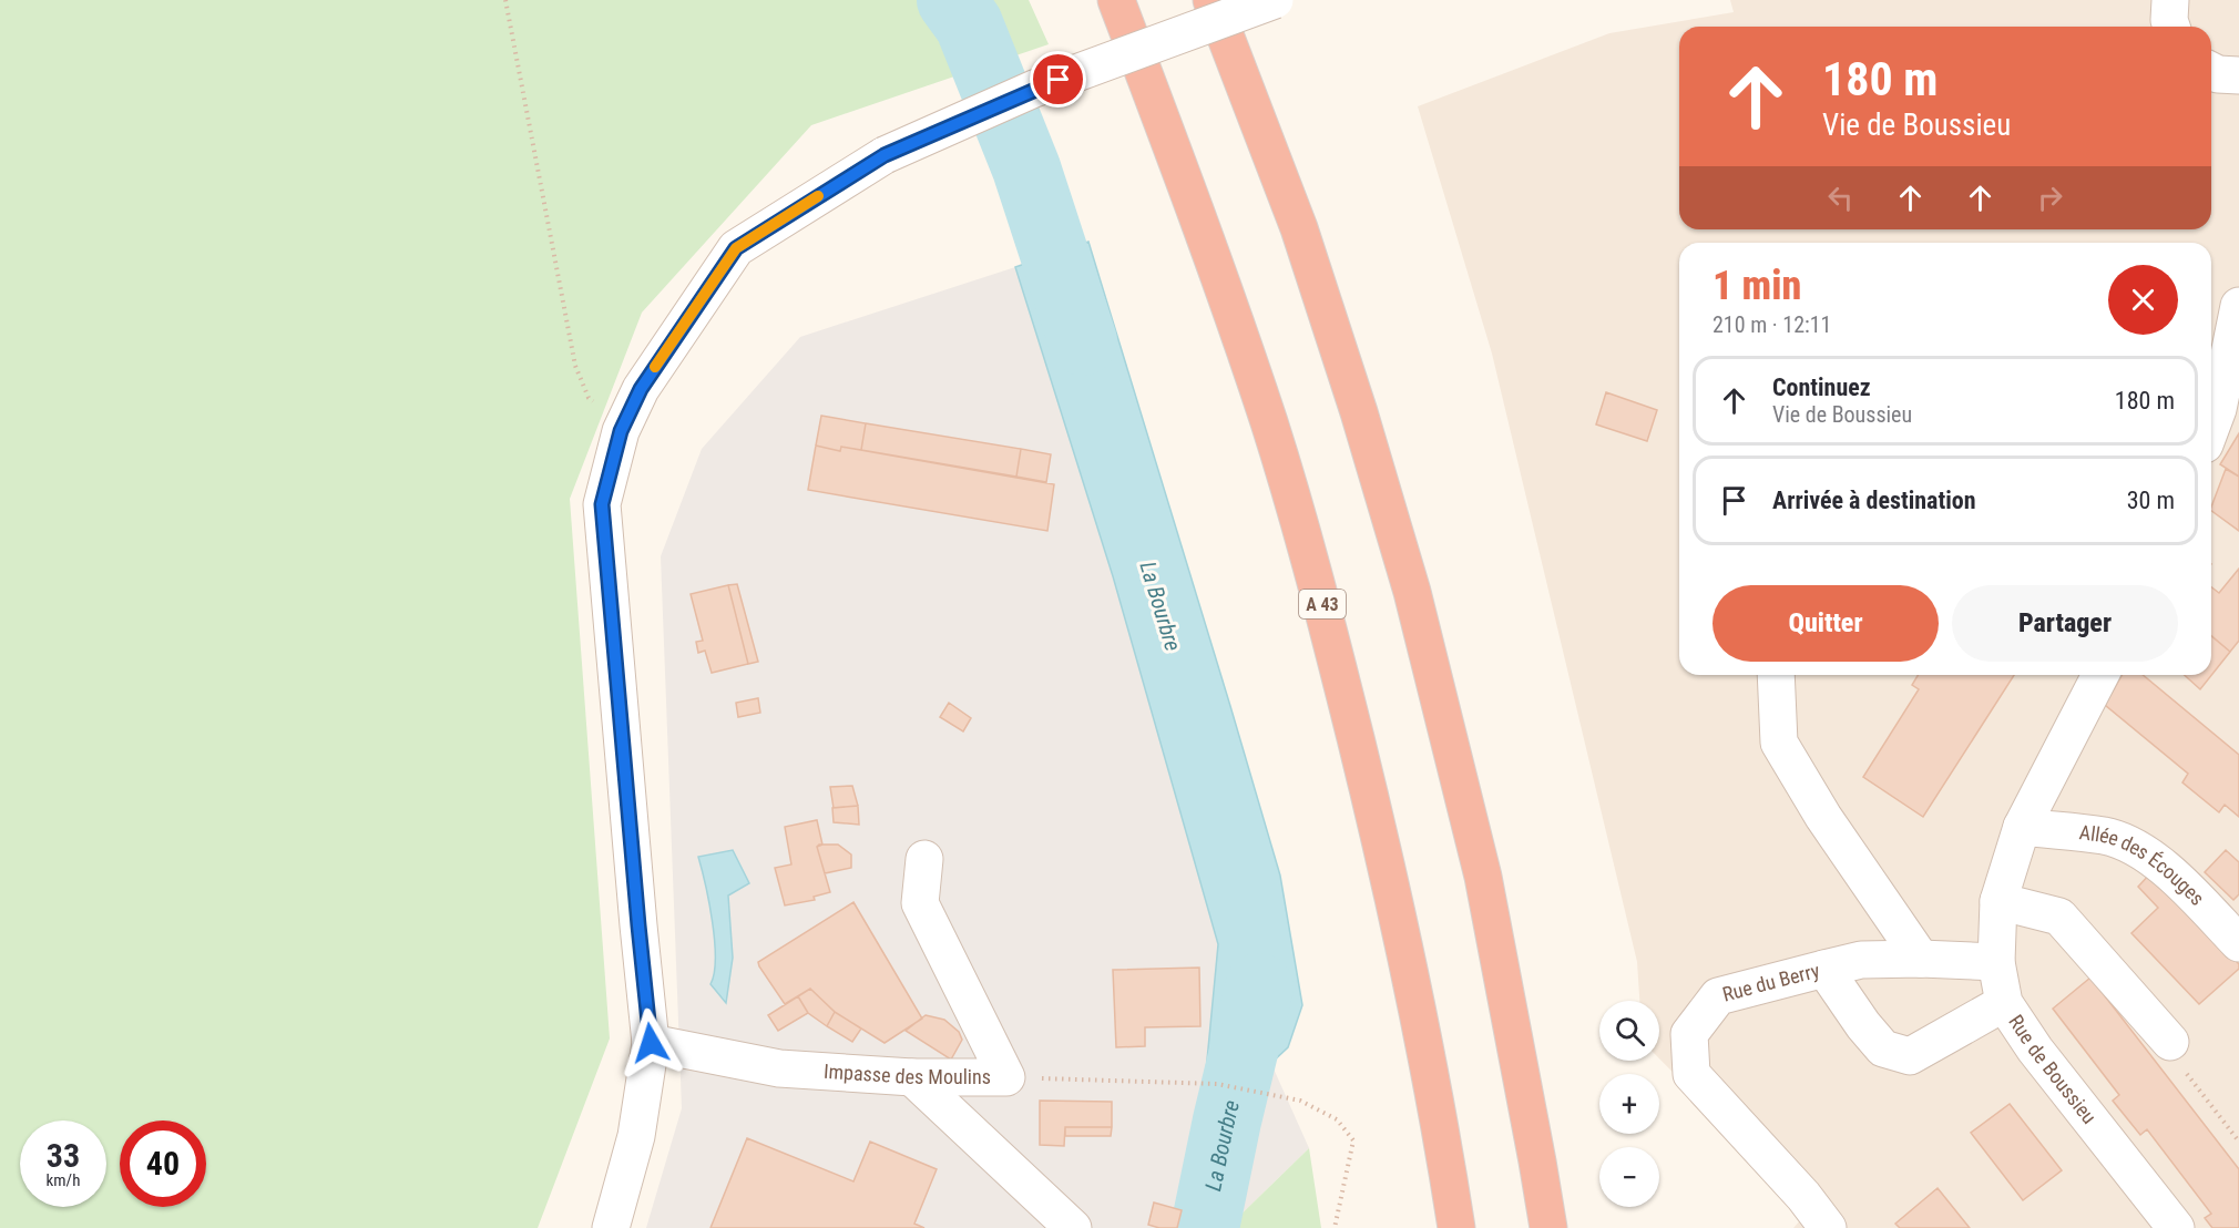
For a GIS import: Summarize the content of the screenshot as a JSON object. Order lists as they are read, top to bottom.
{
  "streets": {
    "highway": ["A 43"],
    "street": [
      "Allée des Écouges",
      "Rue du Berry",
      "Rue de Boussieu",
      "Impasse des Moulins"
    ]
  },
  "crossings": [
    ["Allée des Écouges", "Rue de Boussieu"],
    ["Rue du Berry", "Rue de Boussieu"]
  ],
  "water": ["La Bourbre"],
  "page": {
    "turn": ["180 m", "Vie de Boussieu"],
    "heading": ["1 min", "210 m · 12:11"],
    "list": [
      {
        "name": "Continuez",
        "note": "Vie de Boussieu",
        "value": "180 m"
      },
      {
        "name": "Arrivée à destination",
        "value": "30 m"
      }
    ],
    "buttons": ["Quitter", "Partager"],
    "map_buttons": ["+", "−"],
    "speed": "33 km/h",
    "limit": "40"
  }
}
